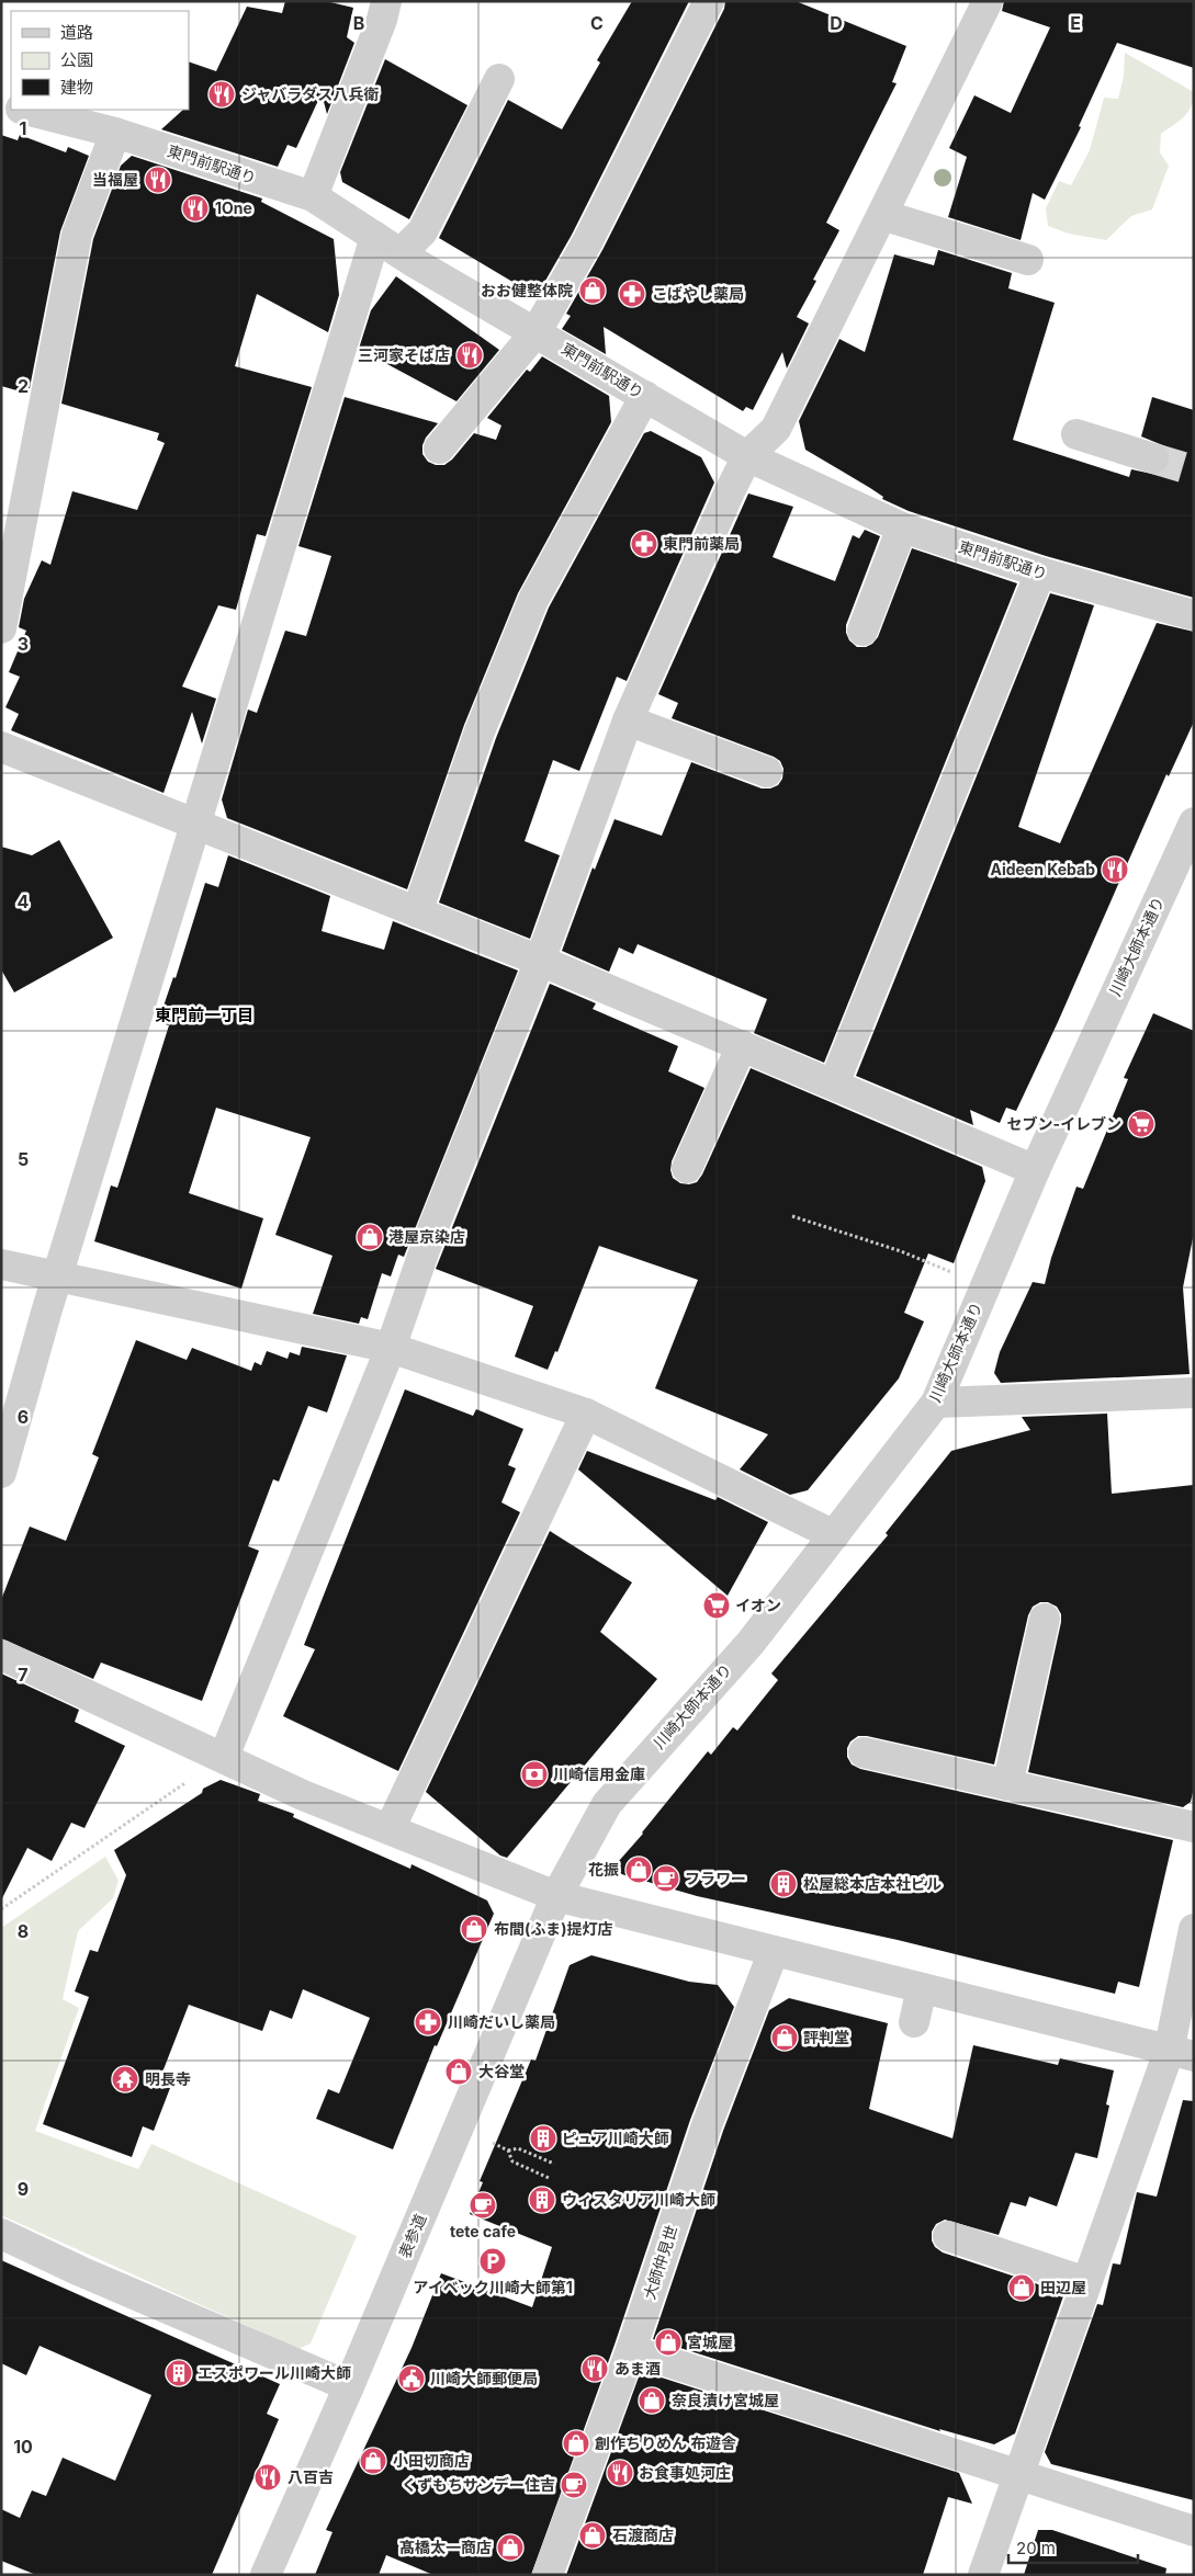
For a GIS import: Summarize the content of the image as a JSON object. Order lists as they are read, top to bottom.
{
  "streets": {
    "street": [
      "東門前駅通り",
      "川崎大師本通り",
      "表参道",
      "大師仲見世"
    ]
  },
  "crossings": [
    ["川崎大師本通り", "表参道"]
  ],
  "districts": ["東門前一丁目"],
  "places": {
    "restaurant": [
      "ジャバラダス八兵衛",
      "当福屋",
      "1One",
      "三河家そば店",
      "Aideen Kebab",
      "あま酒",
      "お食事処河庄",
      "八百吉"
    ],
    "shop": [
      "おお健整体院",
      "港屋京染店",
      "花振",
      "布間(ふま)提灯店",
      "評判堂",
      "大谷堂",
      "田辺屋",
      "宮城屋",
      "奈良漬け宮城屋",
      "創作ちりめん 布遊舎",
      "小田切商店",
      "石渡商店",
      "髙橋太一商店"
    ],
    "pharmacy": ["こばやし薬局", "東門前薬局", "川崎だいし薬局"],
    "supermarket": ["セブン-イレブン", "イオン"],
    "bank": ["川崎信用金庫"],
    "cafe": ["フラワー", "tete cafe", "くずもちサンデー住吉"],
    "building": [
      "松屋総本店本社ビル",
      "ピュア川崎大師",
      "ウィスタリア川崎大師",
      "エスポワール川崎大師"
    ],
    "temple": ["明長寺"],
    "parking": ["アイベック川崎大師第1"],
    "public building": ["川崎大師郵便局"]
  },
  "legend": ["道路", "公園", "建物"],
  "scale_bar": "20 m",
  "grid": {
    "columns": [
      "B",
      "C",
      "D",
      "E"
    ],
    "rows": [
      "1",
      "2",
      "3",
      "4",
      "5",
      "6",
      "7",
      "8",
      "9",
      "10"
    ]
  }
}
